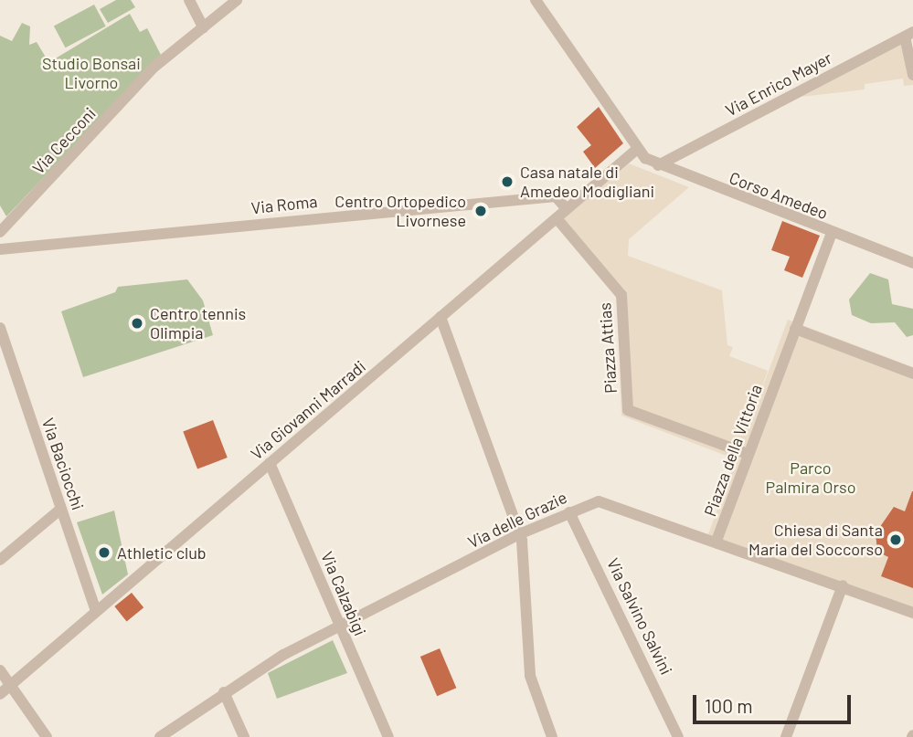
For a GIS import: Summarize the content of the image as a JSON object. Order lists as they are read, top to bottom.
{
  "streets": {
    "street": [
      "Via Enrico Mayer",
      "Via Cecconi",
      "Corso Amedeo",
      "Via Roma",
      "Piazza Attias",
      "Via Giovanni Marradi",
      "Piazza della Vittoria",
      "Via Baciocchi",
      "Via delle Grazie",
      "Via Calzabigi",
      "Via Salvino Salvini"
    ]
  },
  "crossings": [
    ["Via Enrico Mayer", "Corso Amedeo"],
    ["Via Cecconi", "Via Roma"],
    ["Corso Amedeo", "Via Giovanni Marradi"],
    ["Corso Amedeo", "Piazza della Vittoria"],
    ["Via Roma", "Via Giovanni Marradi"],
    ["Piazza Attias", "Via Giovanni Marradi"],
    ["Piazza Attias", "Piazza della Vittoria"],
    ["Via Giovanni Marradi", "Via Baciocchi"],
    ["Via Giovanni Marradi", "Via Calzabigi"],
    ["Piazza della Vittoria", "Via delle Grazie"],
    ["Via delle Grazie", "Via Calzabigi"],
    ["Via delle Grazie", "Via Salvino Salvini"]
  ],
  "parks": ["Studio Bonsai Livorno", "Parco Palmira Orso"],
  "places": [
    "Casa natale di Amedeo Modigliani",
    "Centro Ortopedico Livornese",
    "Centro tennis Olimpia",
    "Chiesa di Santa Maria del Soccorso",
    "Athletic club"
  ],
  "scale_bar": "100 m"
}
